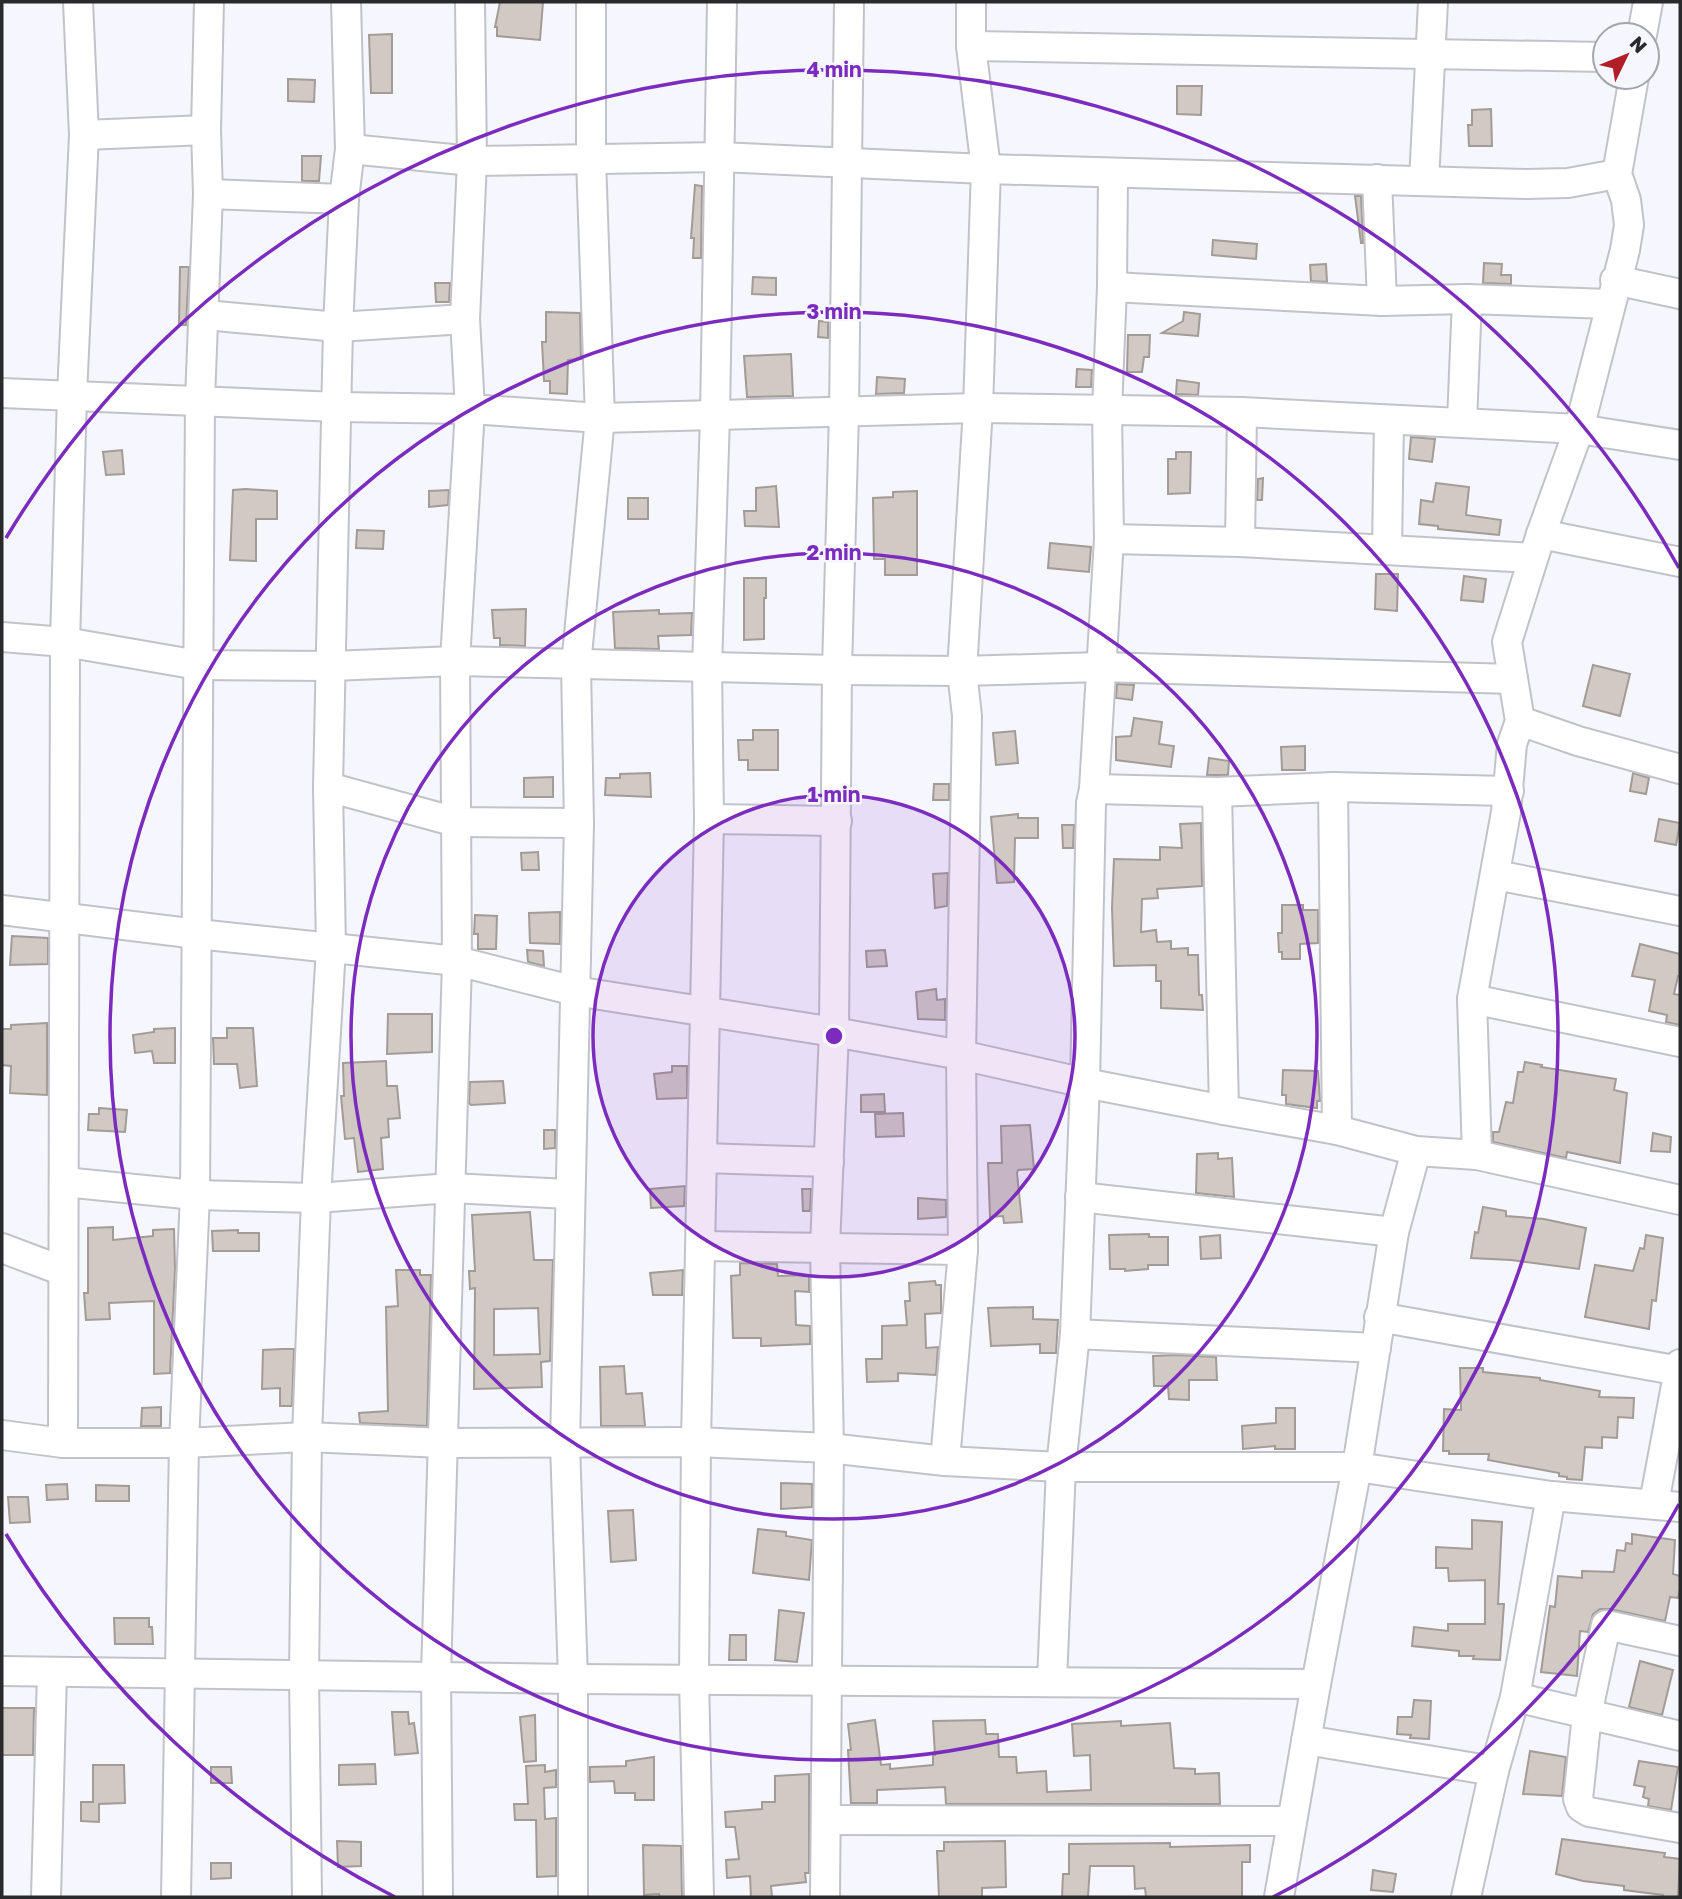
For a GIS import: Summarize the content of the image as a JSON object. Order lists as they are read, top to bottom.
{
  "north": "top right",
  "rings": [
    "4 min",
    "3 min",
    "2 min",
    "1 min"
  ]
}
